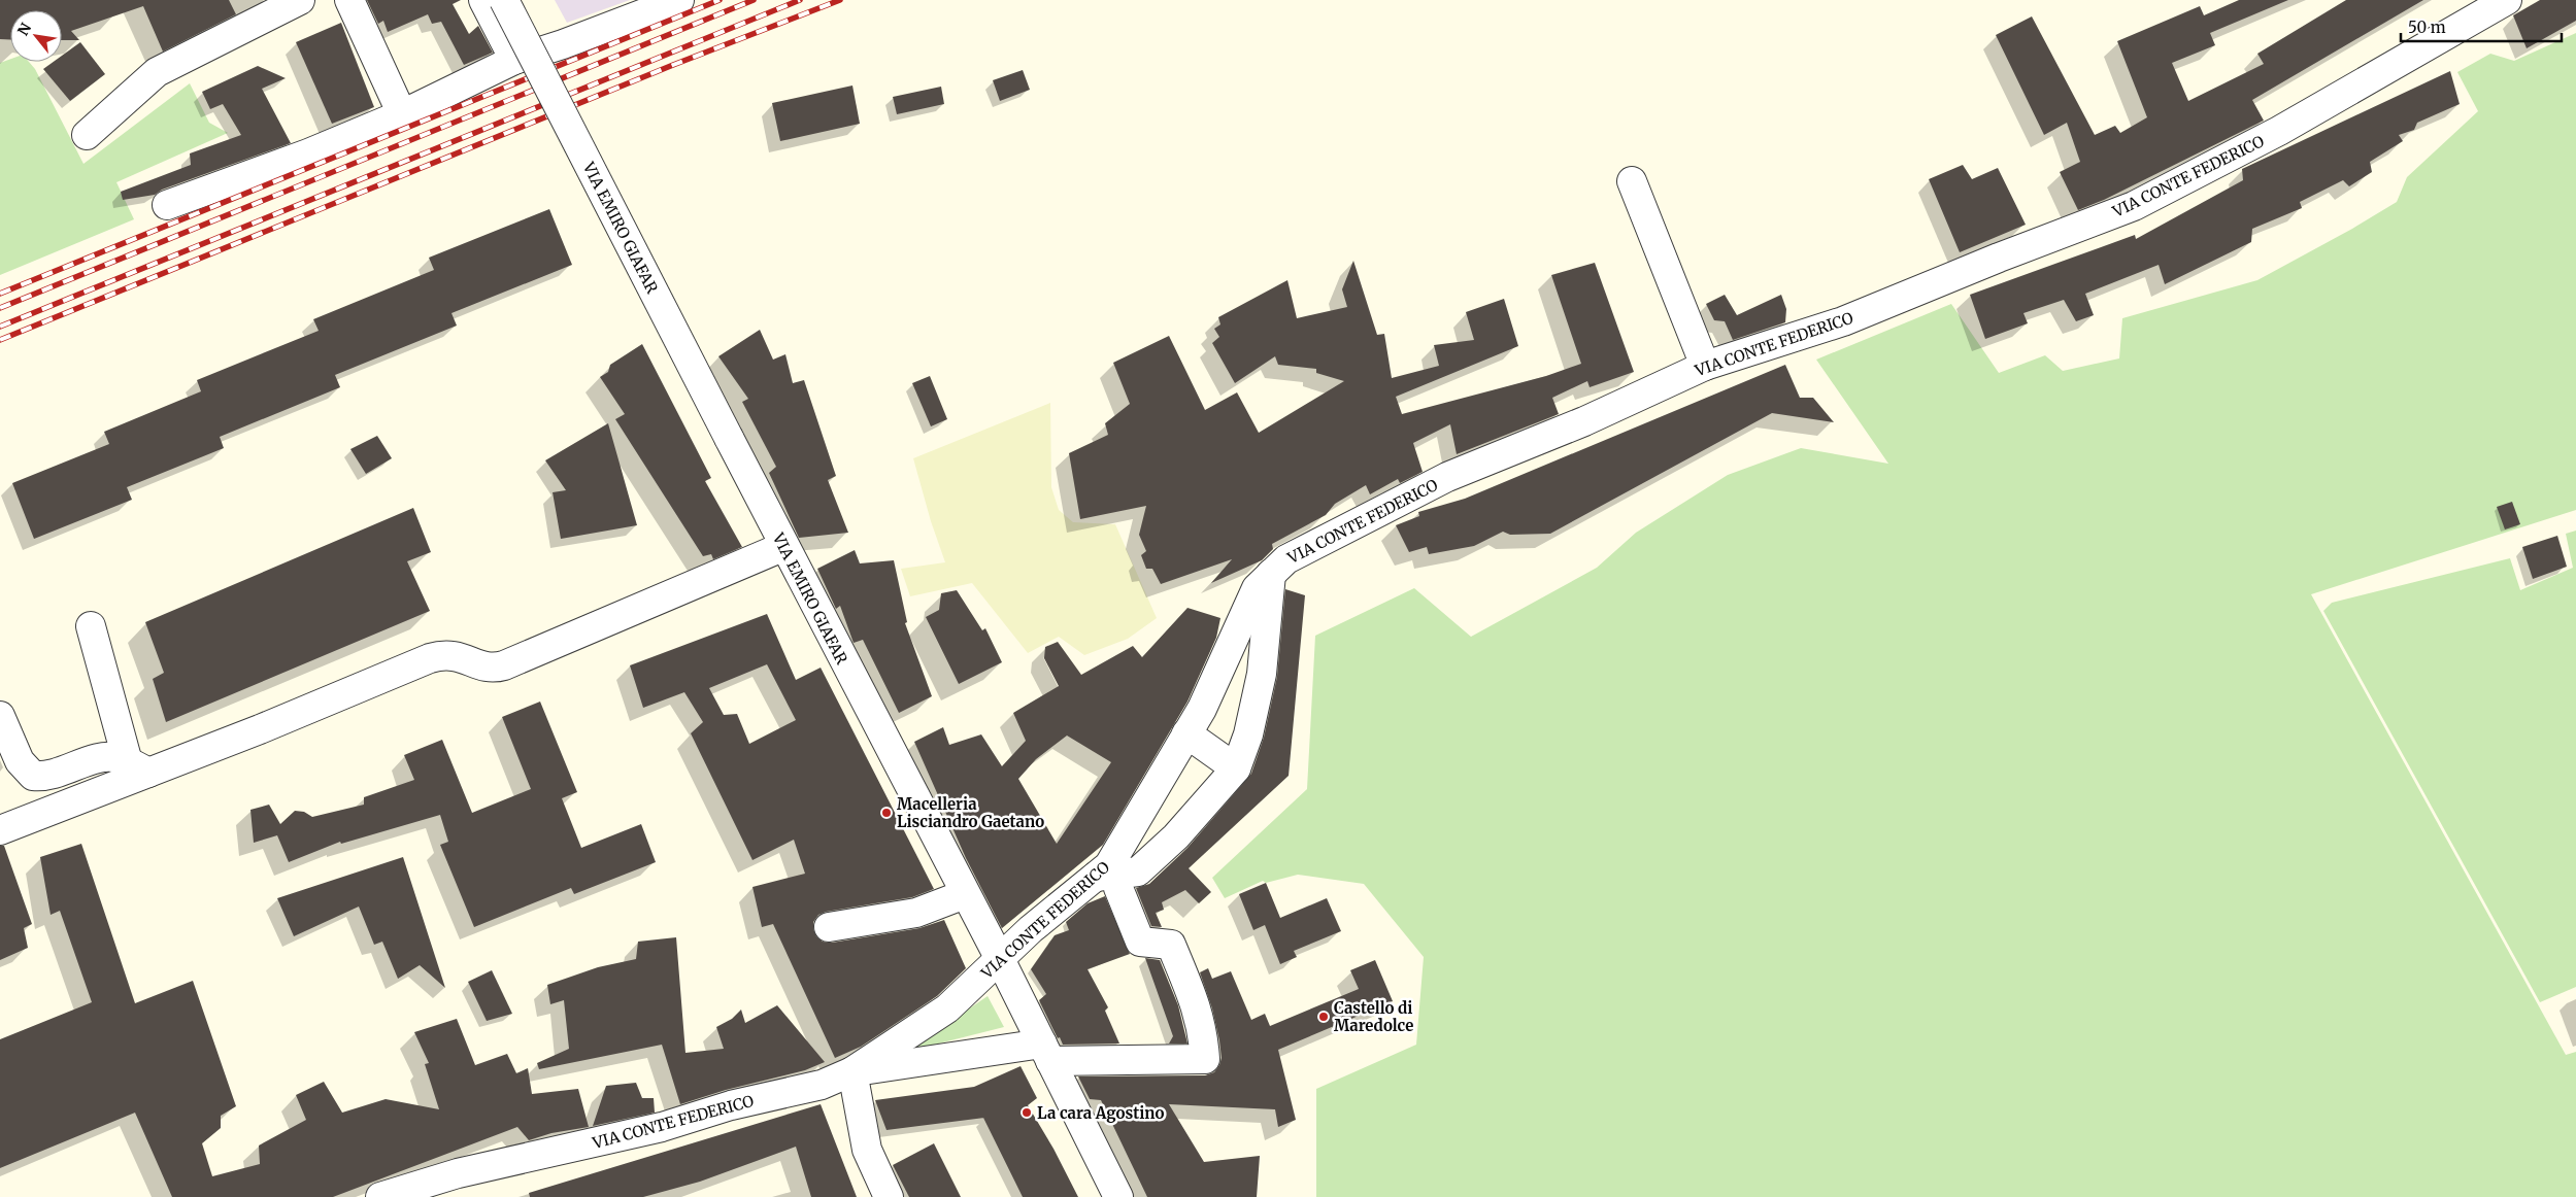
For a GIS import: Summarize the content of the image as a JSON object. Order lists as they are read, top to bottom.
{
  "streets": {
    "street": ["VIA CONTE FEDERICO", "VIA EMIRO GIAFAR"]
  },
  "crossings": [
    ["VIA CONTE FEDERICO", "VIA EMIRO GIAFAR"]
  ],
  "places": ["Macelleria Lisciandro Gaetano", "Castello di Maredolce", "La cara Agostino"],
  "scale_bar": "50 m",
  "north": "top left"
}
